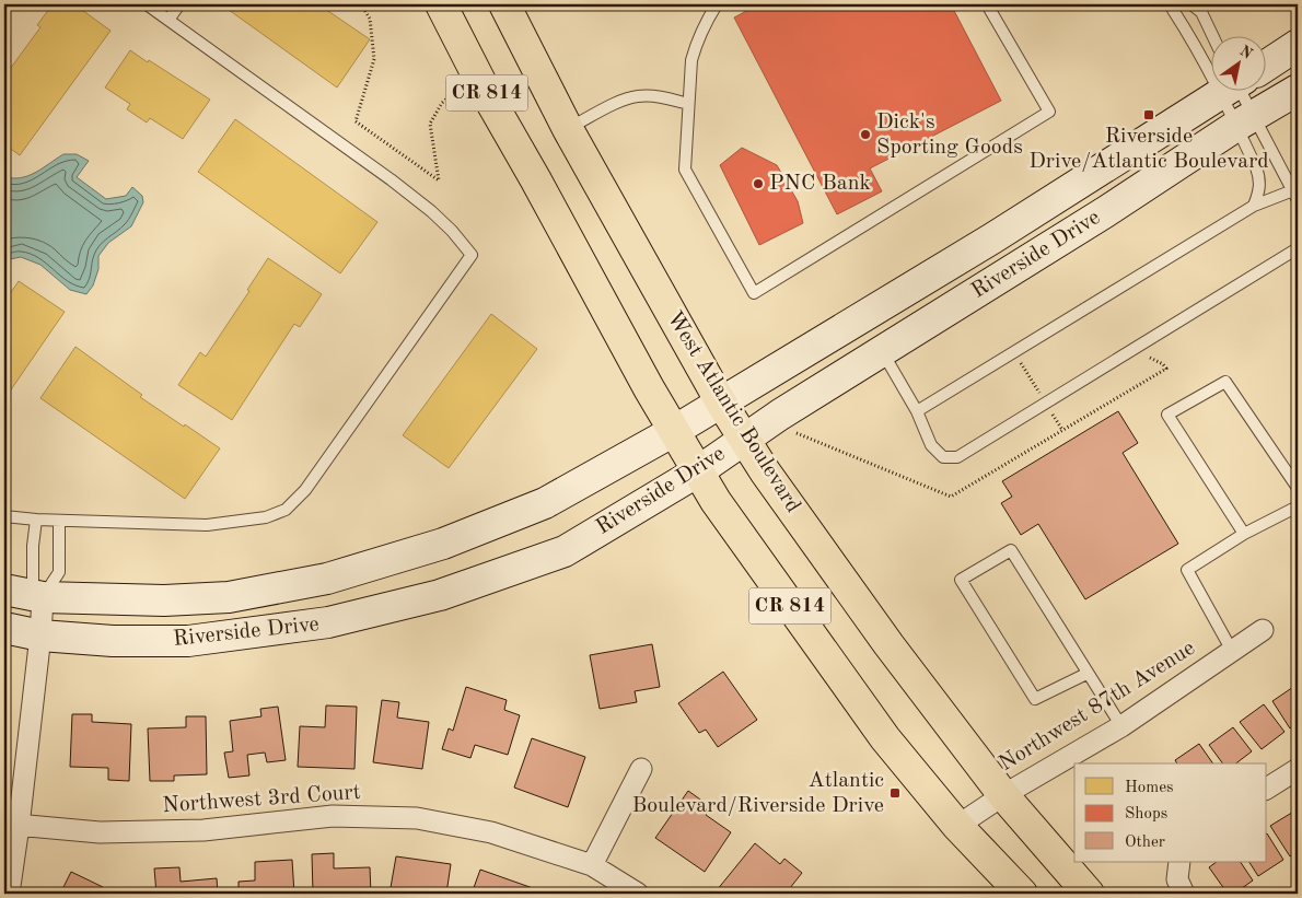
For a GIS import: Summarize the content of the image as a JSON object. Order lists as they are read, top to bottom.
{
  "streets": {
    "main road": ["CR 814", "West Atlantic Boulevard"],
    "street": ["Riverside Drive", "Northwest 87th Avenue", "Northwest 3rd Court"]
  },
  "crossings": [
    ["CR 814", "Riverside Drive"],
    ["CR 814", "Northwest 87th Avenue"],
    ["Riverside Drive", "West Atlantic Boulevard"],
    ["West Atlantic Boulevard", "Northwest 87th Avenue"]
  ],
  "places": {
    "transit": ["Riverside Drive/Atlantic Boulevard", "Atlantic Boulevard/Riverside Drive"],
    "other": ["Dick's Sporting Goods", "PNC Bank"]
  },
  "legend": ["Homes", "Shops", "Other"],
  "north": "top right"
}
